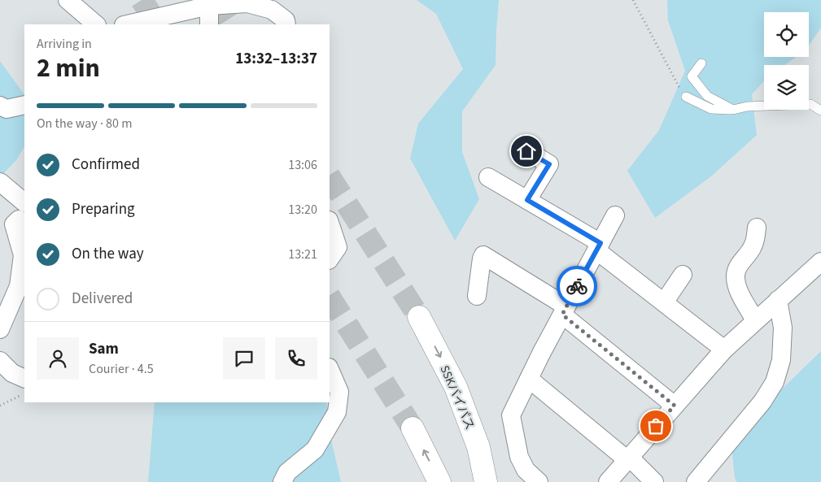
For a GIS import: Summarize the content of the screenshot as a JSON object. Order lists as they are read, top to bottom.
{
  "streets": {
    "street": ["SSKバイパス"]
  },
  "page": {
    "heading": ["2 min", "Arriving in", "13:32–13:37"],
    "panel": ["Sam", "Courier · 4.5"],
    "bar": "On the way · 80 m",
    "list": [
      ["Confirmed", "13:06"],
      ["Preparing", "13:20"],
      ["On the way", "13:21"],
      "Delivered"
    ]
  }
}
